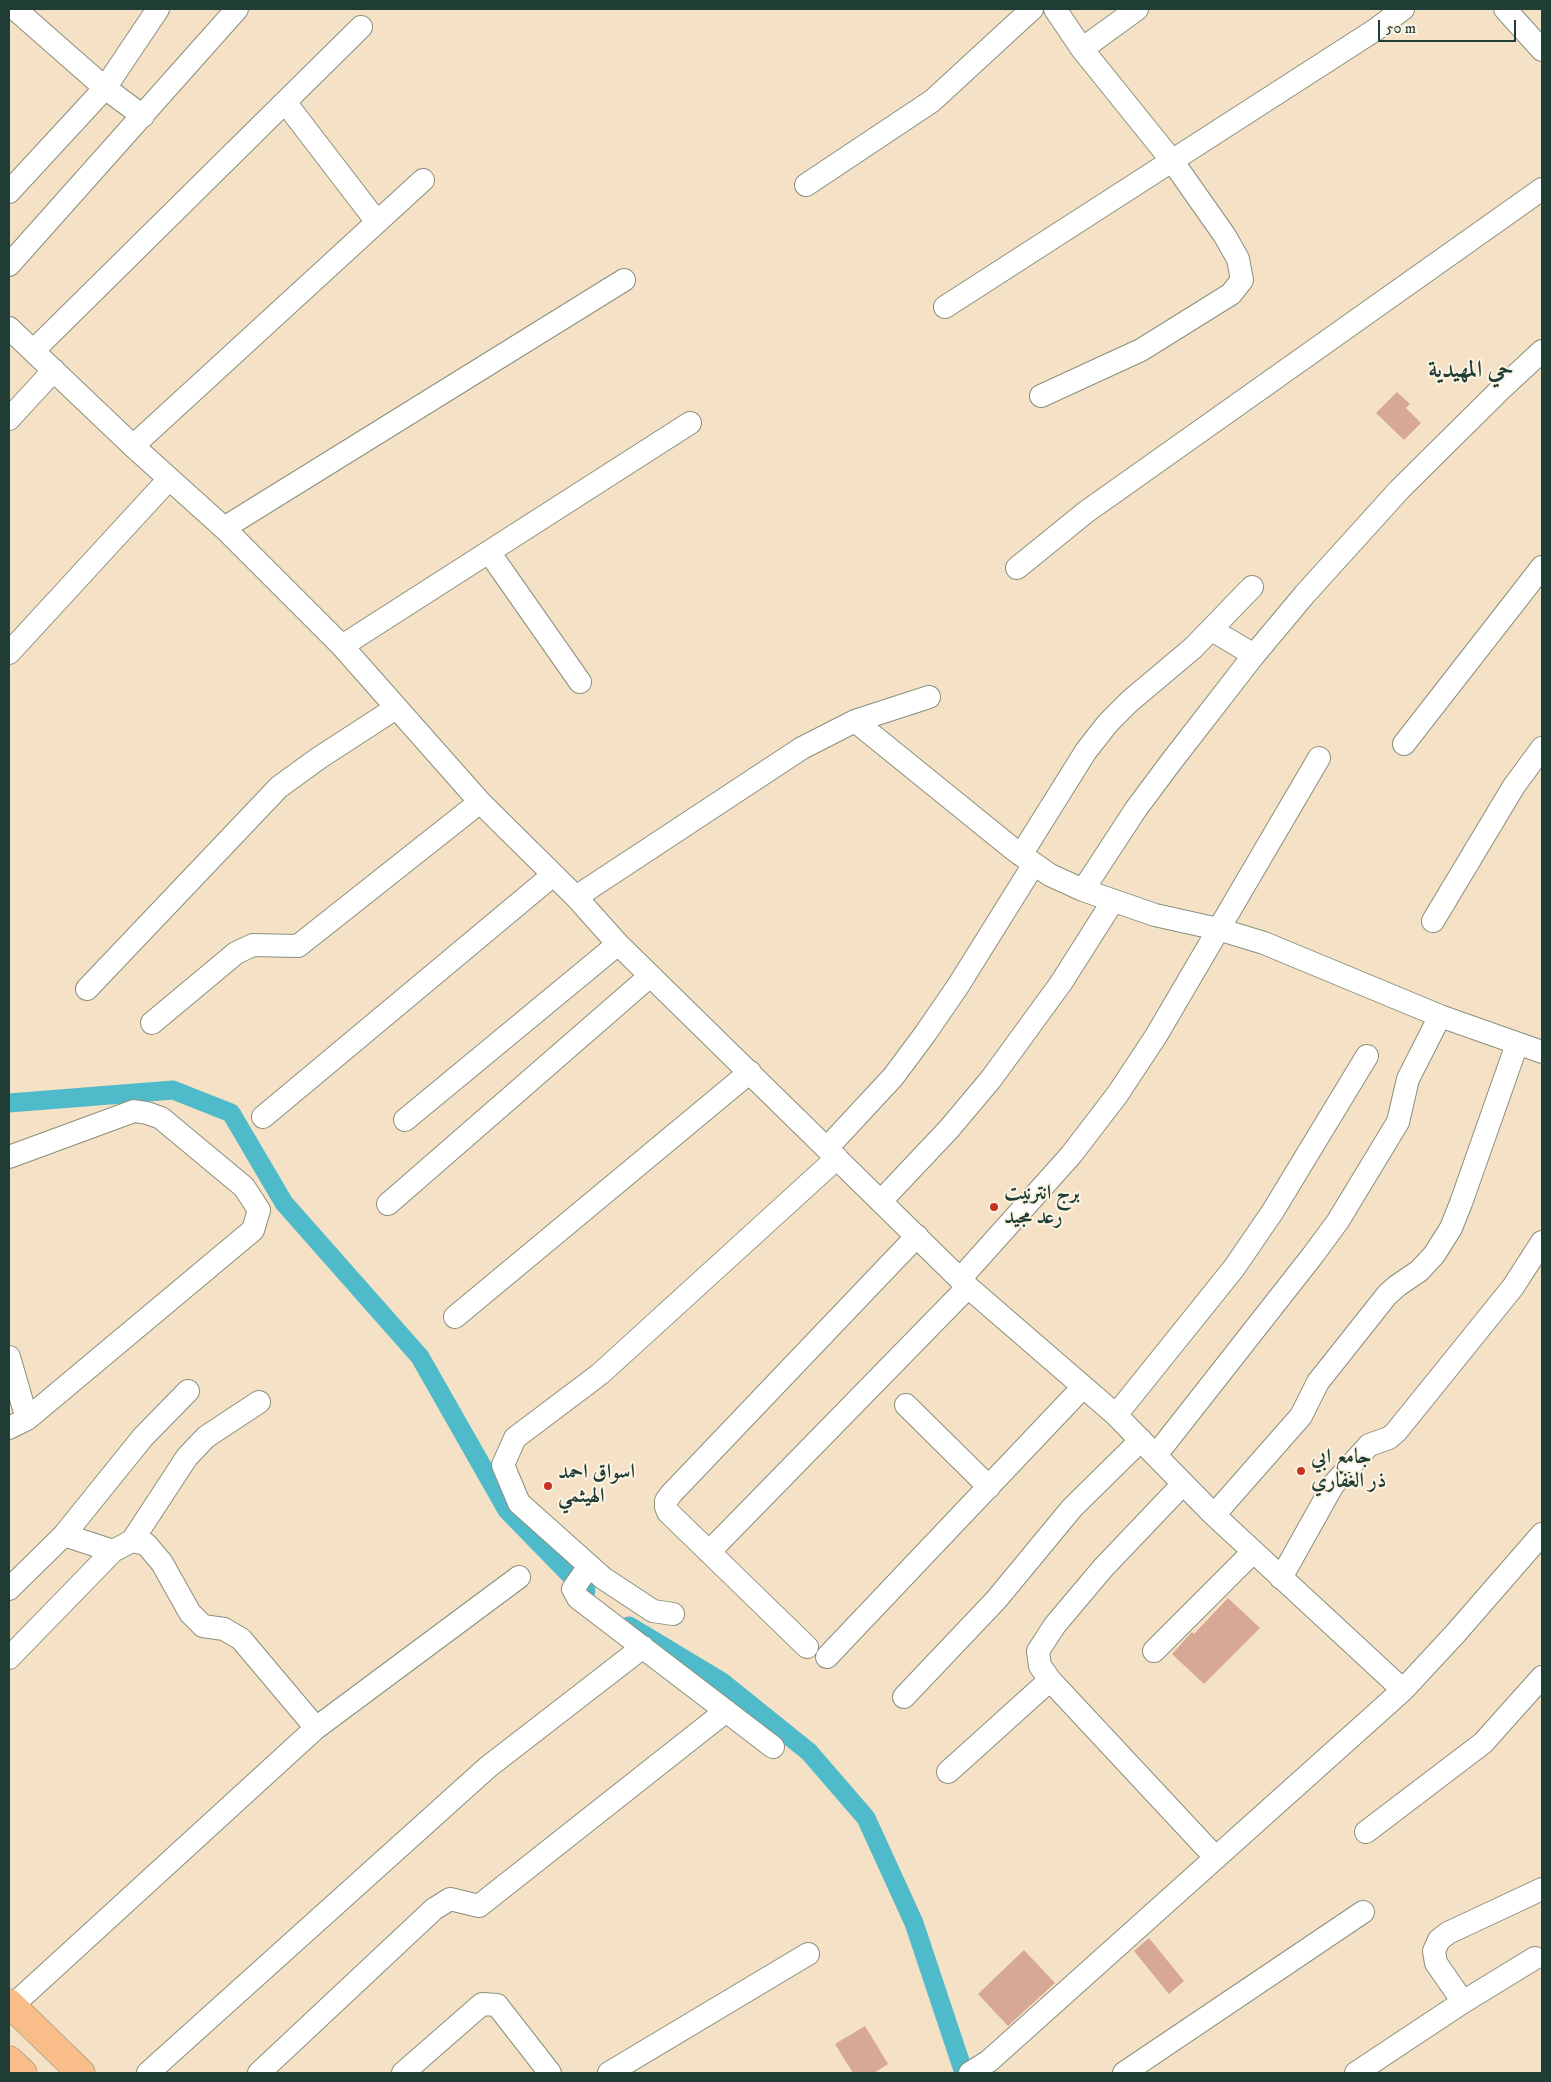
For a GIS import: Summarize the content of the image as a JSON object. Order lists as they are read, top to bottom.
{
  "districts": ["حي المهيدية"],
  "places": ["برج انترنيت رعد مجيد", "جامع ابي ذر الغفاري", "اسواق احمد الهيثمي"],
  "scale_bar": "50 m"
}
